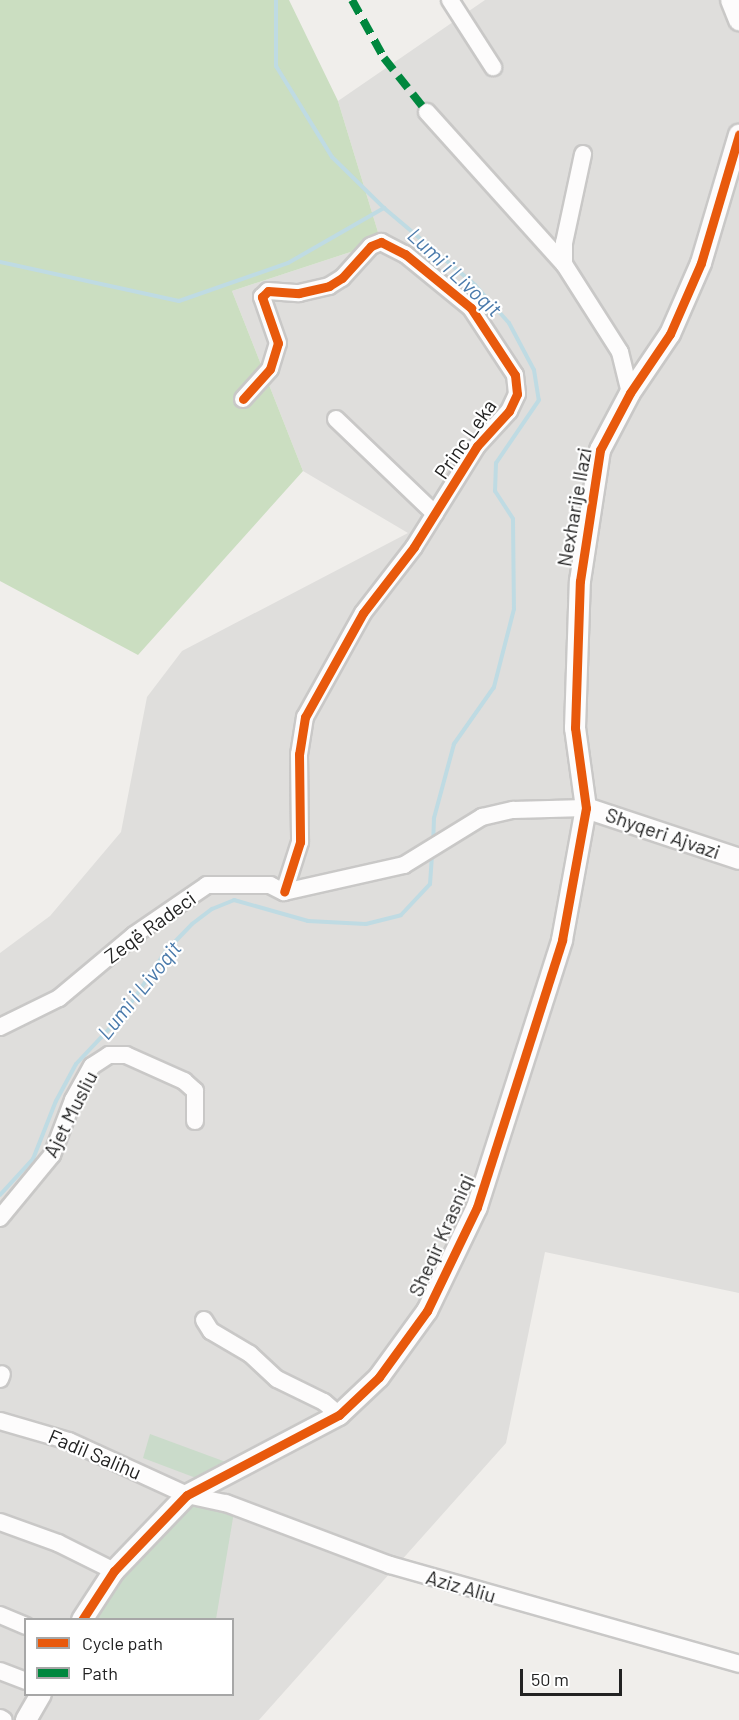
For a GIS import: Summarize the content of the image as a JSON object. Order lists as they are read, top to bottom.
{
  "streets": {
    "street": [
      "Princ Leka",
      "Nexharije Ilazi",
      "Shyqeri Ajvazi",
      "Zeqë Radeci",
      "Ajet Musliu",
      "Sheqir Krasniqi",
      "Fadil Salihu",
      "Aziz Aliu"
    ]
  },
  "crossings": [
    ["Princ Leka", "Zeqë Radeci"],
    ["Nexharije Ilazi", "Shyqeri Ajvazi"],
    ["Nexharije Ilazi", "Zeqë Radeci"],
    ["Nexharije Ilazi", "Sheqir Krasniqi"],
    ["Shyqeri Ajvazi", "Zeqë Radeci"],
    ["Shyqeri Ajvazi", "Sheqir Krasniqi"],
    ["Zeqë Radeci", "Sheqir Krasniqi"],
    ["Sheqir Krasniqi", "Fadil Salihu"],
    ["Sheqir Krasniqi", "Aziz Aliu"],
    ["Fadil Salihu", "Aziz Aliu"]
  ],
  "water": ["Lumi i Livoqit"],
  "legend": ["Cycle path", "Path"],
  "scale_bar": "50 m"
}
